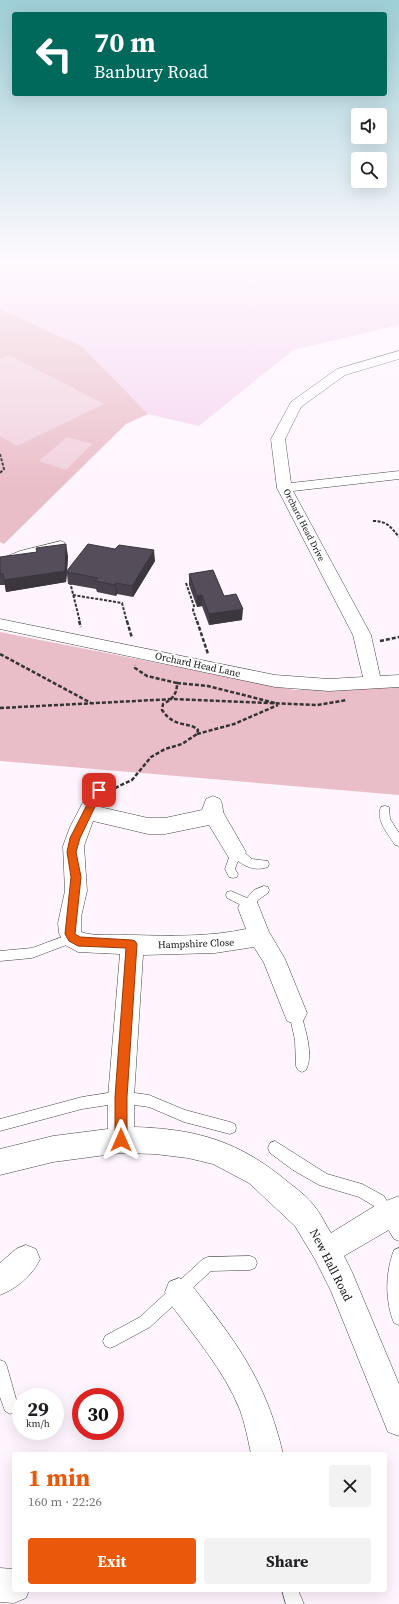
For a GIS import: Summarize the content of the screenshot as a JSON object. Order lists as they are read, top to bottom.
{
  "streets": {
    "street": [
      "Orchard Head Drive",
      "Orchard Head Lane",
      "Hampshire Close",
      "New Hall Road"
    ]
  },
  "crossings": [
    ["Orchard Head Drive", "Orchard Head Lane"]
  ],
  "page": {
    "turn": ["70 m", "Banbury Road"],
    "speed": "29 km/h",
    "limit": "30",
    "heading": ["1 min", "160 m · 22:26"],
    "buttons": ["Exit", "Share"]
  }
}
